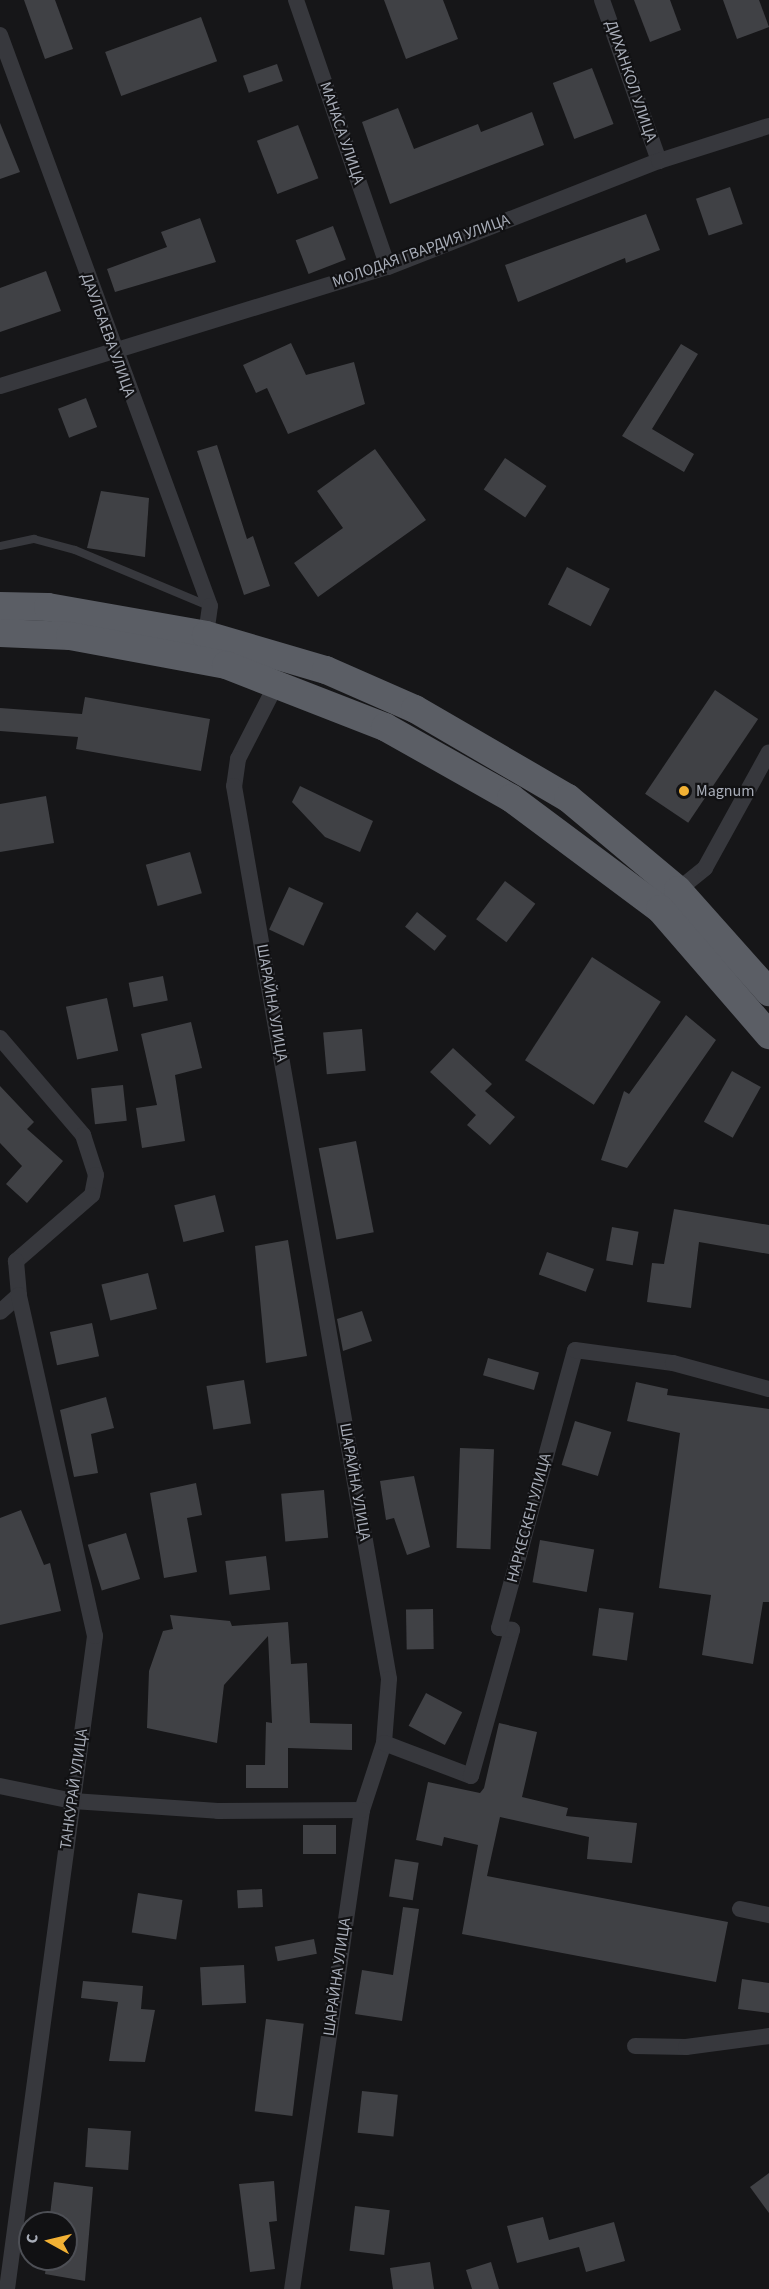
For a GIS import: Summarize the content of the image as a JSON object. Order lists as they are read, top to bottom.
{
  "streets": {
    "street": [
      "ДИХАНКОЛ УЛИЦА",
      "МАНАСА УЛИЦА",
      "МОЛОДАЯ ГВАРДИЯ УЛИЦА",
      "ДАУЛБАЕВА УЛИЦА",
      "ШАРАЙНА УЛИЦА",
      "НАРКЕСКЕН УЛИЦА",
      "ТАНКУРАЙ УЛИЦА"
    ]
  },
  "crossings": [
    ["ДИХАНКОЛ УЛИЦА", "МОЛОДАЯ ГВАРДИЯ УЛИЦА"],
    ["МАНАСА УЛИЦА", "МОЛОДАЯ ГВАРДИЯ УЛИЦА"],
    ["МОЛОДАЯ ГВАРДИЯ УЛИЦА", "ДАУЛБАЕВА УЛИЦА"],
    ["ШАРАЙНА УЛИЦА", "НАРКЕСКЕН УЛИЦА"]
  ],
  "places": ["Magnum"],
  "north": "left"
}
